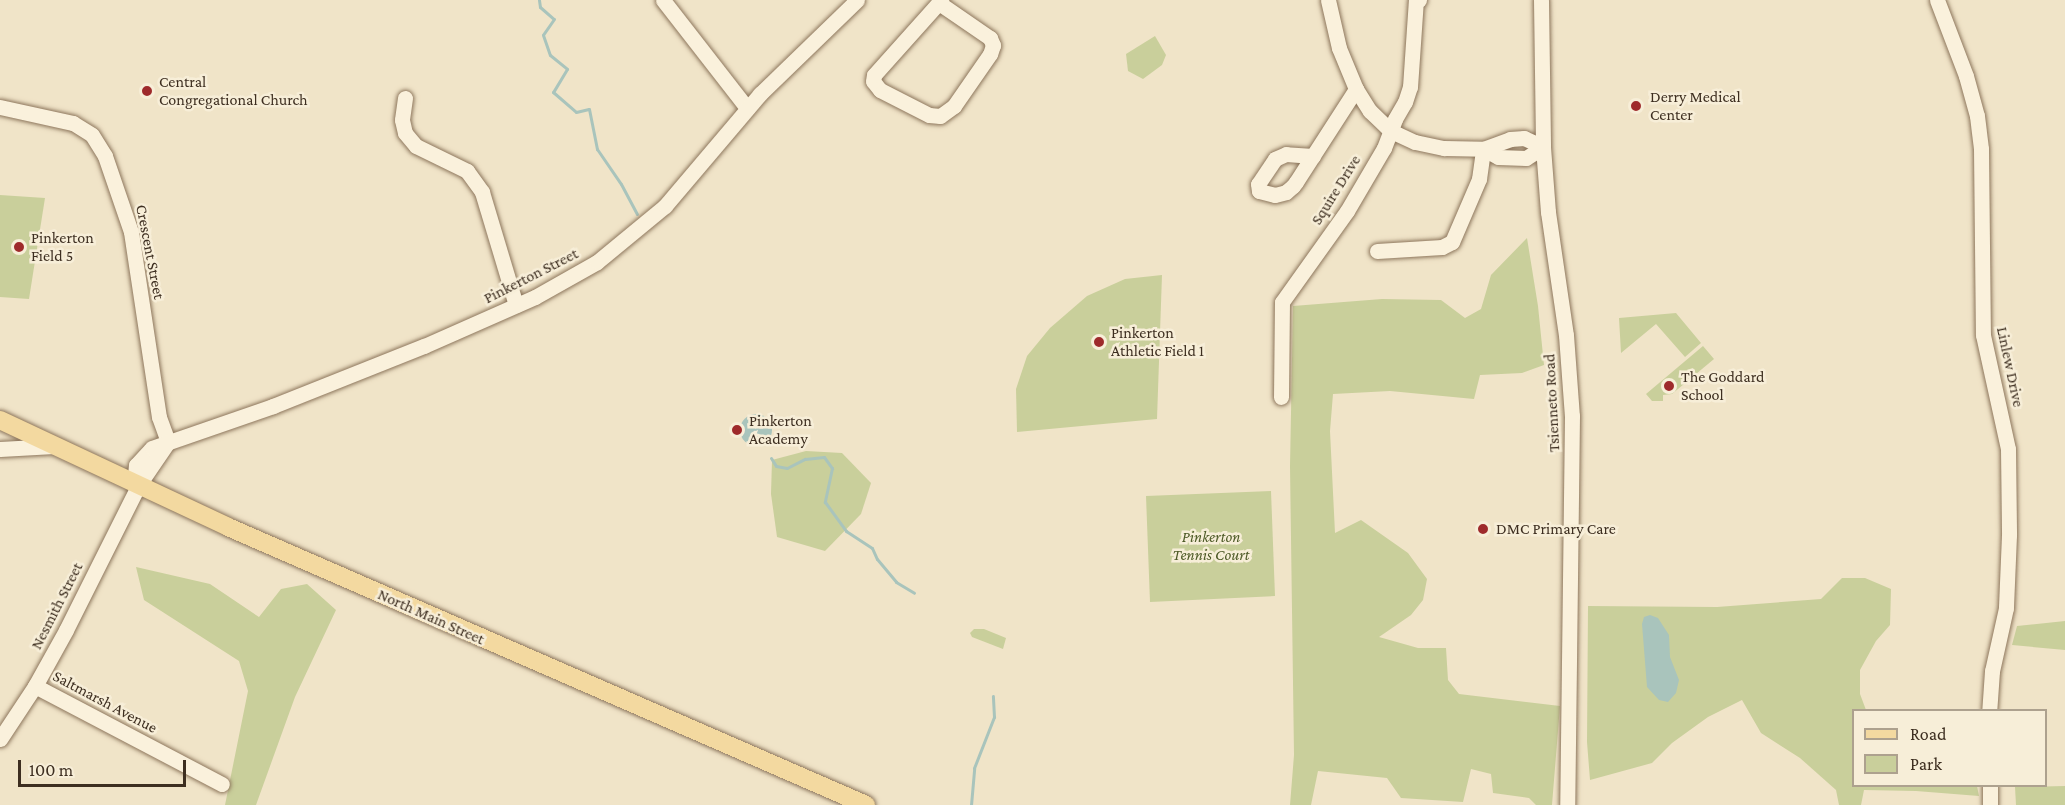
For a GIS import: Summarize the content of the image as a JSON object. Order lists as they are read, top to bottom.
{
  "streets": {
    "main road": ["North Main Street"],
    "street": [
      "Squire Drive",
      "Crescent Street",
      "Pinkerton Street",
      "Linlew Drive",
      "Tsienneto Road",
      "Nesmith Street",
      "Saltmarsh Avenue"
    ]
  },
  "crossings": [
    ["Crescent Street", "Pinkerton Street"],
    ["Pinkerton Street", "Nesmith Street"],
    ["Pinkerton Street", "North Main Street"],
    ["Nesmith Street", "North Main Street"],
    ["Nesmith Street", "Saltmarsh Avenue"]
  ],
  "parks": ["Pinkerton Tennis Court"],
  "places": [
    "Central Congregational Church",
    "Derry Medical Center",
    "Pinkerton Field 5",
    "Pinkerton Athletic Field 1",
    "The Goddard School",
    "Pinkerton Academy",
    "DMC Primary Care"
  ],
  "legend": ["Road", "Park"],
  "scale_bar": "100 m"
}
